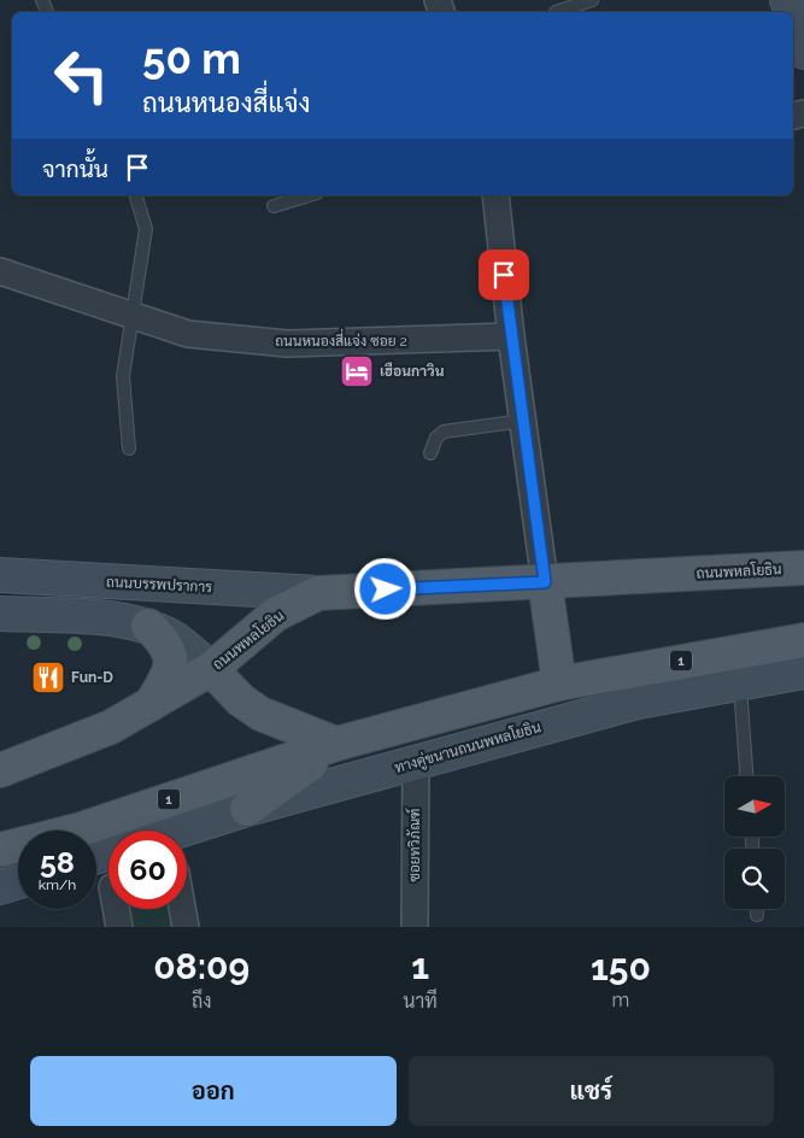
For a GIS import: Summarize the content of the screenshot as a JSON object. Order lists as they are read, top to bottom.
{
  "streets": {
    "main road": [
      "ถนนพหลโยธิน",
      "ถนนบรรพปราการ",
      "1",
      "ทางคู่ขนานถนนพหลโยธิน"
    ],
    "street": ["ถนนหนองสี่แจ่ง ซอย 2", "ซอยทวิภัณฑ์"]
  },
  "crossings": [
    ["ถนนพหลโยธิน", "ถนนบรรพปราการ"],
    ["ทางคู่ขนานถนนพหลโยธิน", "ซอยทวิภัณฑ์"]
  ],
  "places": {
    "hotel": ["เฮือนกาวิน"],
    "restaurant": ["Fun-D"]
  },
  "north": "right",
  "page": {
    "turn": ["50 m", "ถนนหนองสี่แจ่ง"],
    "then": "จากนั้น",
    "speed": "58 km/h",
    "limit": "60",
    "eta": [
      "08:09",
      "ถึง",
      "1",
      "นาที",
      "150",
      "m"
    ],
    "buttons": ["ออก", "แชร์"]
  }
}
